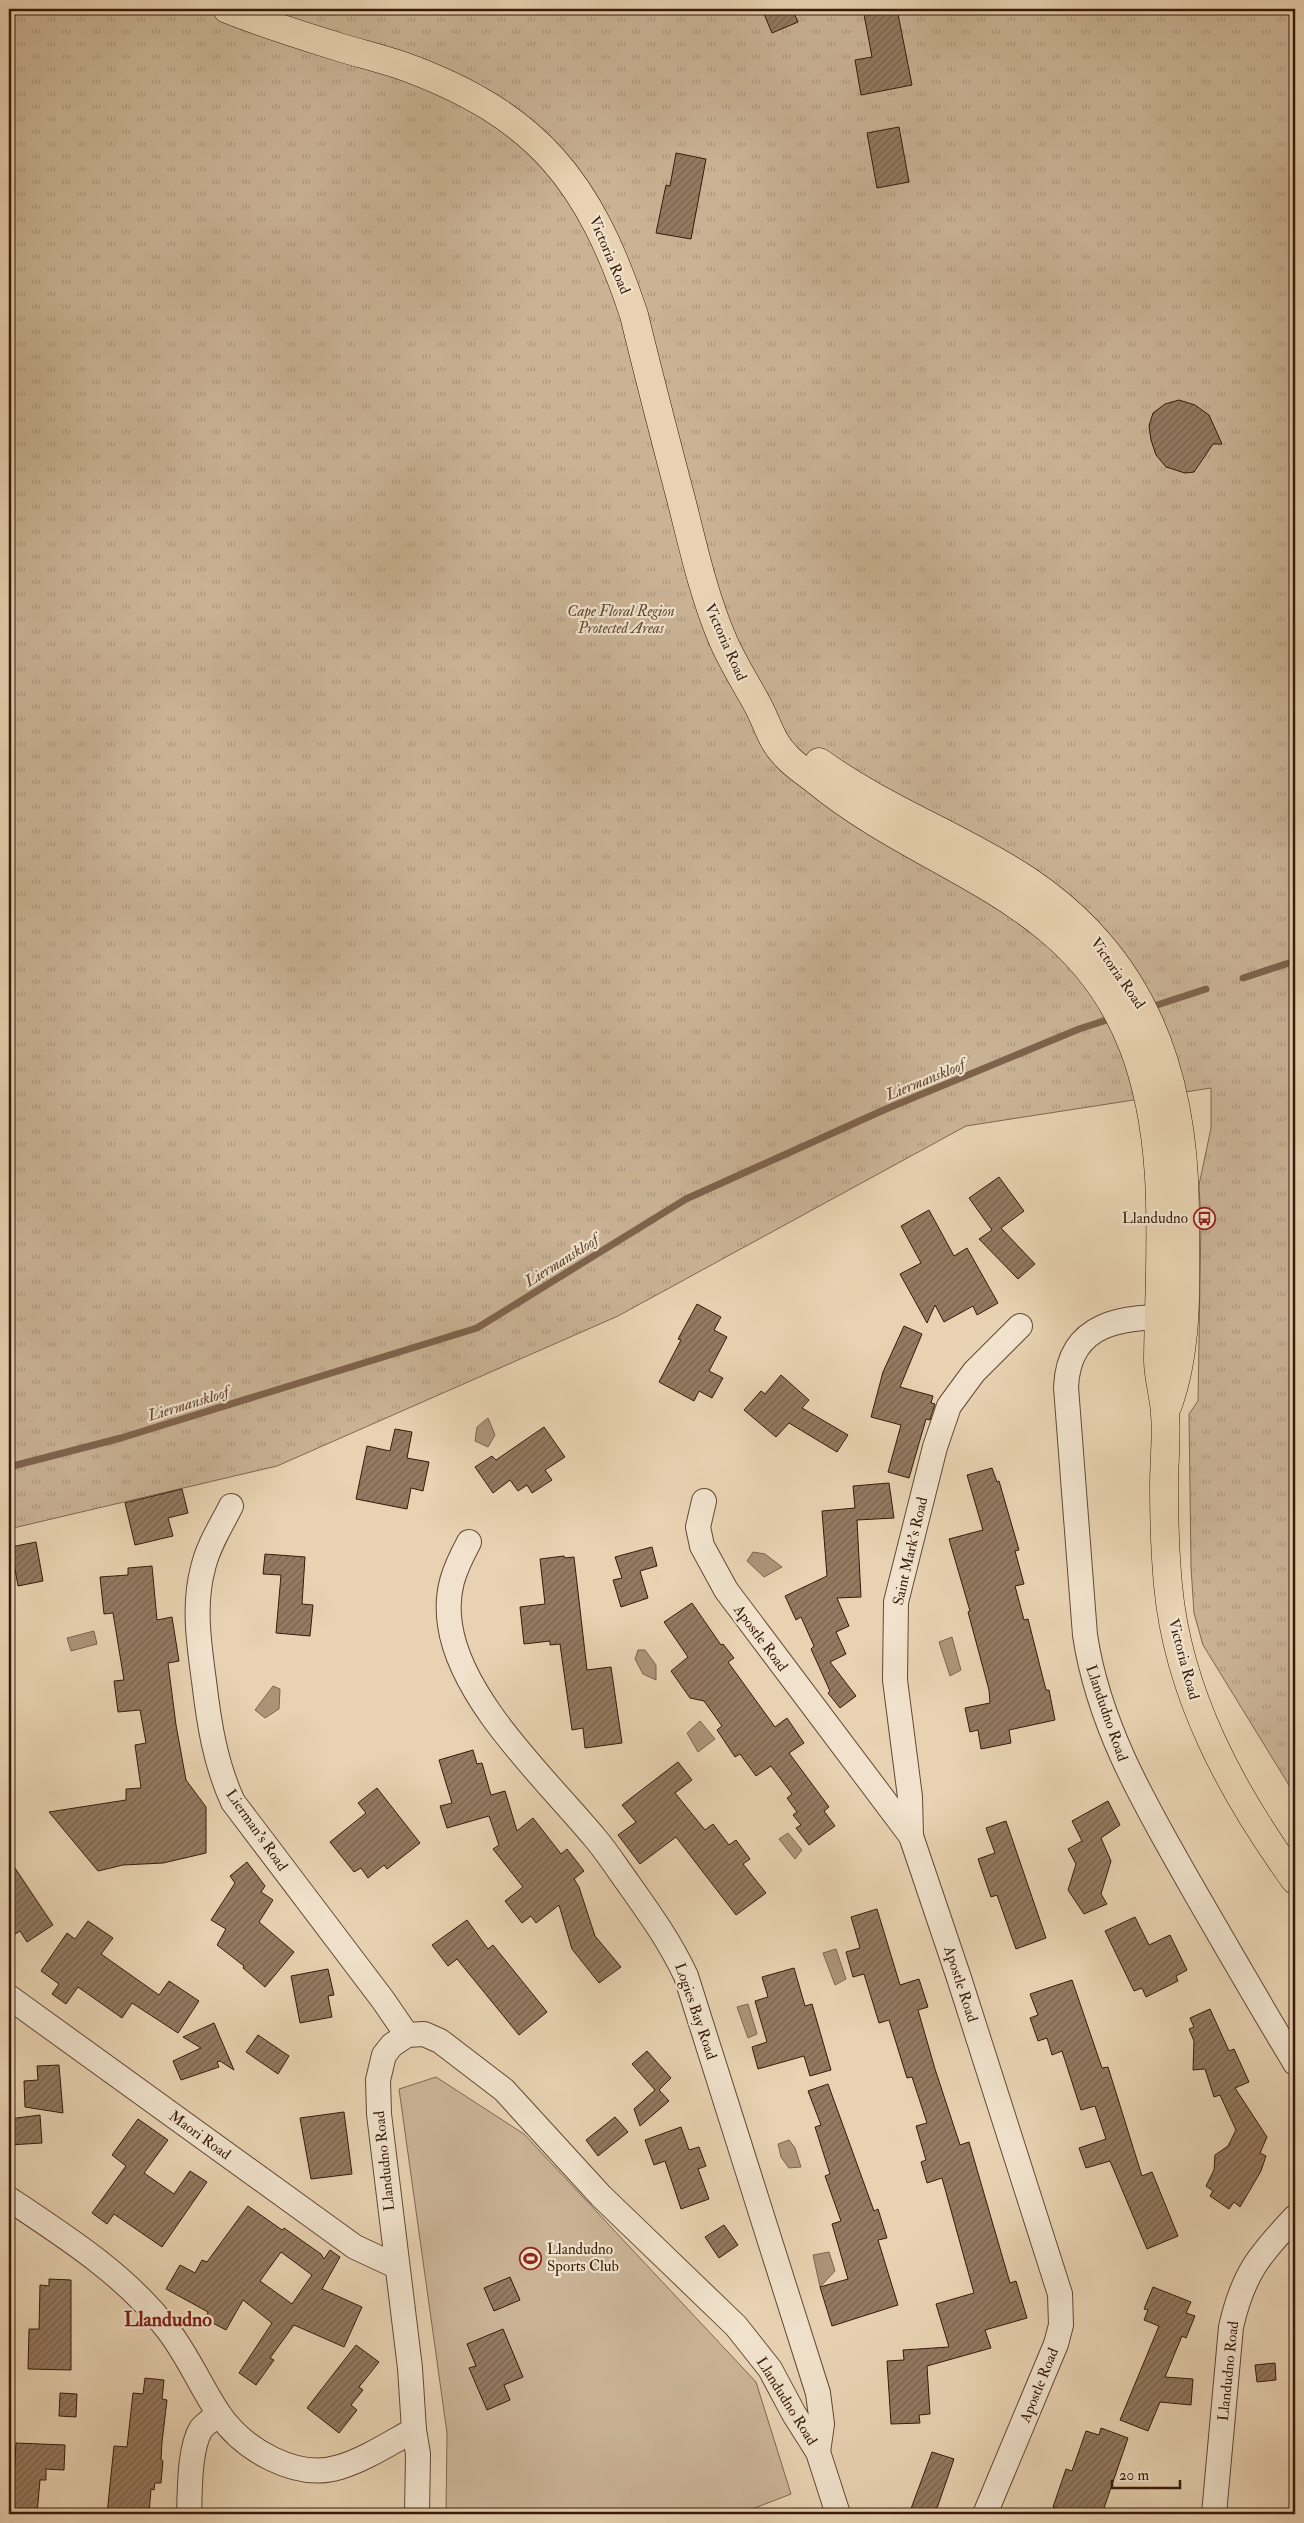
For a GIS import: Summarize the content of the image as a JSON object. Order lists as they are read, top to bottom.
{
  "streets": {
    "main road": ["Victoria Road"],
    "street": [
      "Saint Mark's Road",
      "Apostle Road",
      "Llandudno Road",
      "Lierman's Road",
      "Logies Bay Road",
      "Maori Road"
    ]
  },
  "crossings": [
    ["Victoria Road", "Llandudno Road"],
    ["Saint Mark's Road", "Apostle Road"],
    ["Llandudno Road", "Lierman's Road"],
    ["Llandudno Road", "Logies Bay Road"],
    ["Llandudno Road", "Maori Road"]
  ],
  "districts": ["Llandudno"],
  "water": ["Liermanskloof"],
  "parks": ["Cape Floral Region Protected Areas"],
  "places": {
    "bus stop": ["Llandudno"],
    "sports": ["Llandudno Sports Club"]
  },
  "scale_bar": "20 m"
}
